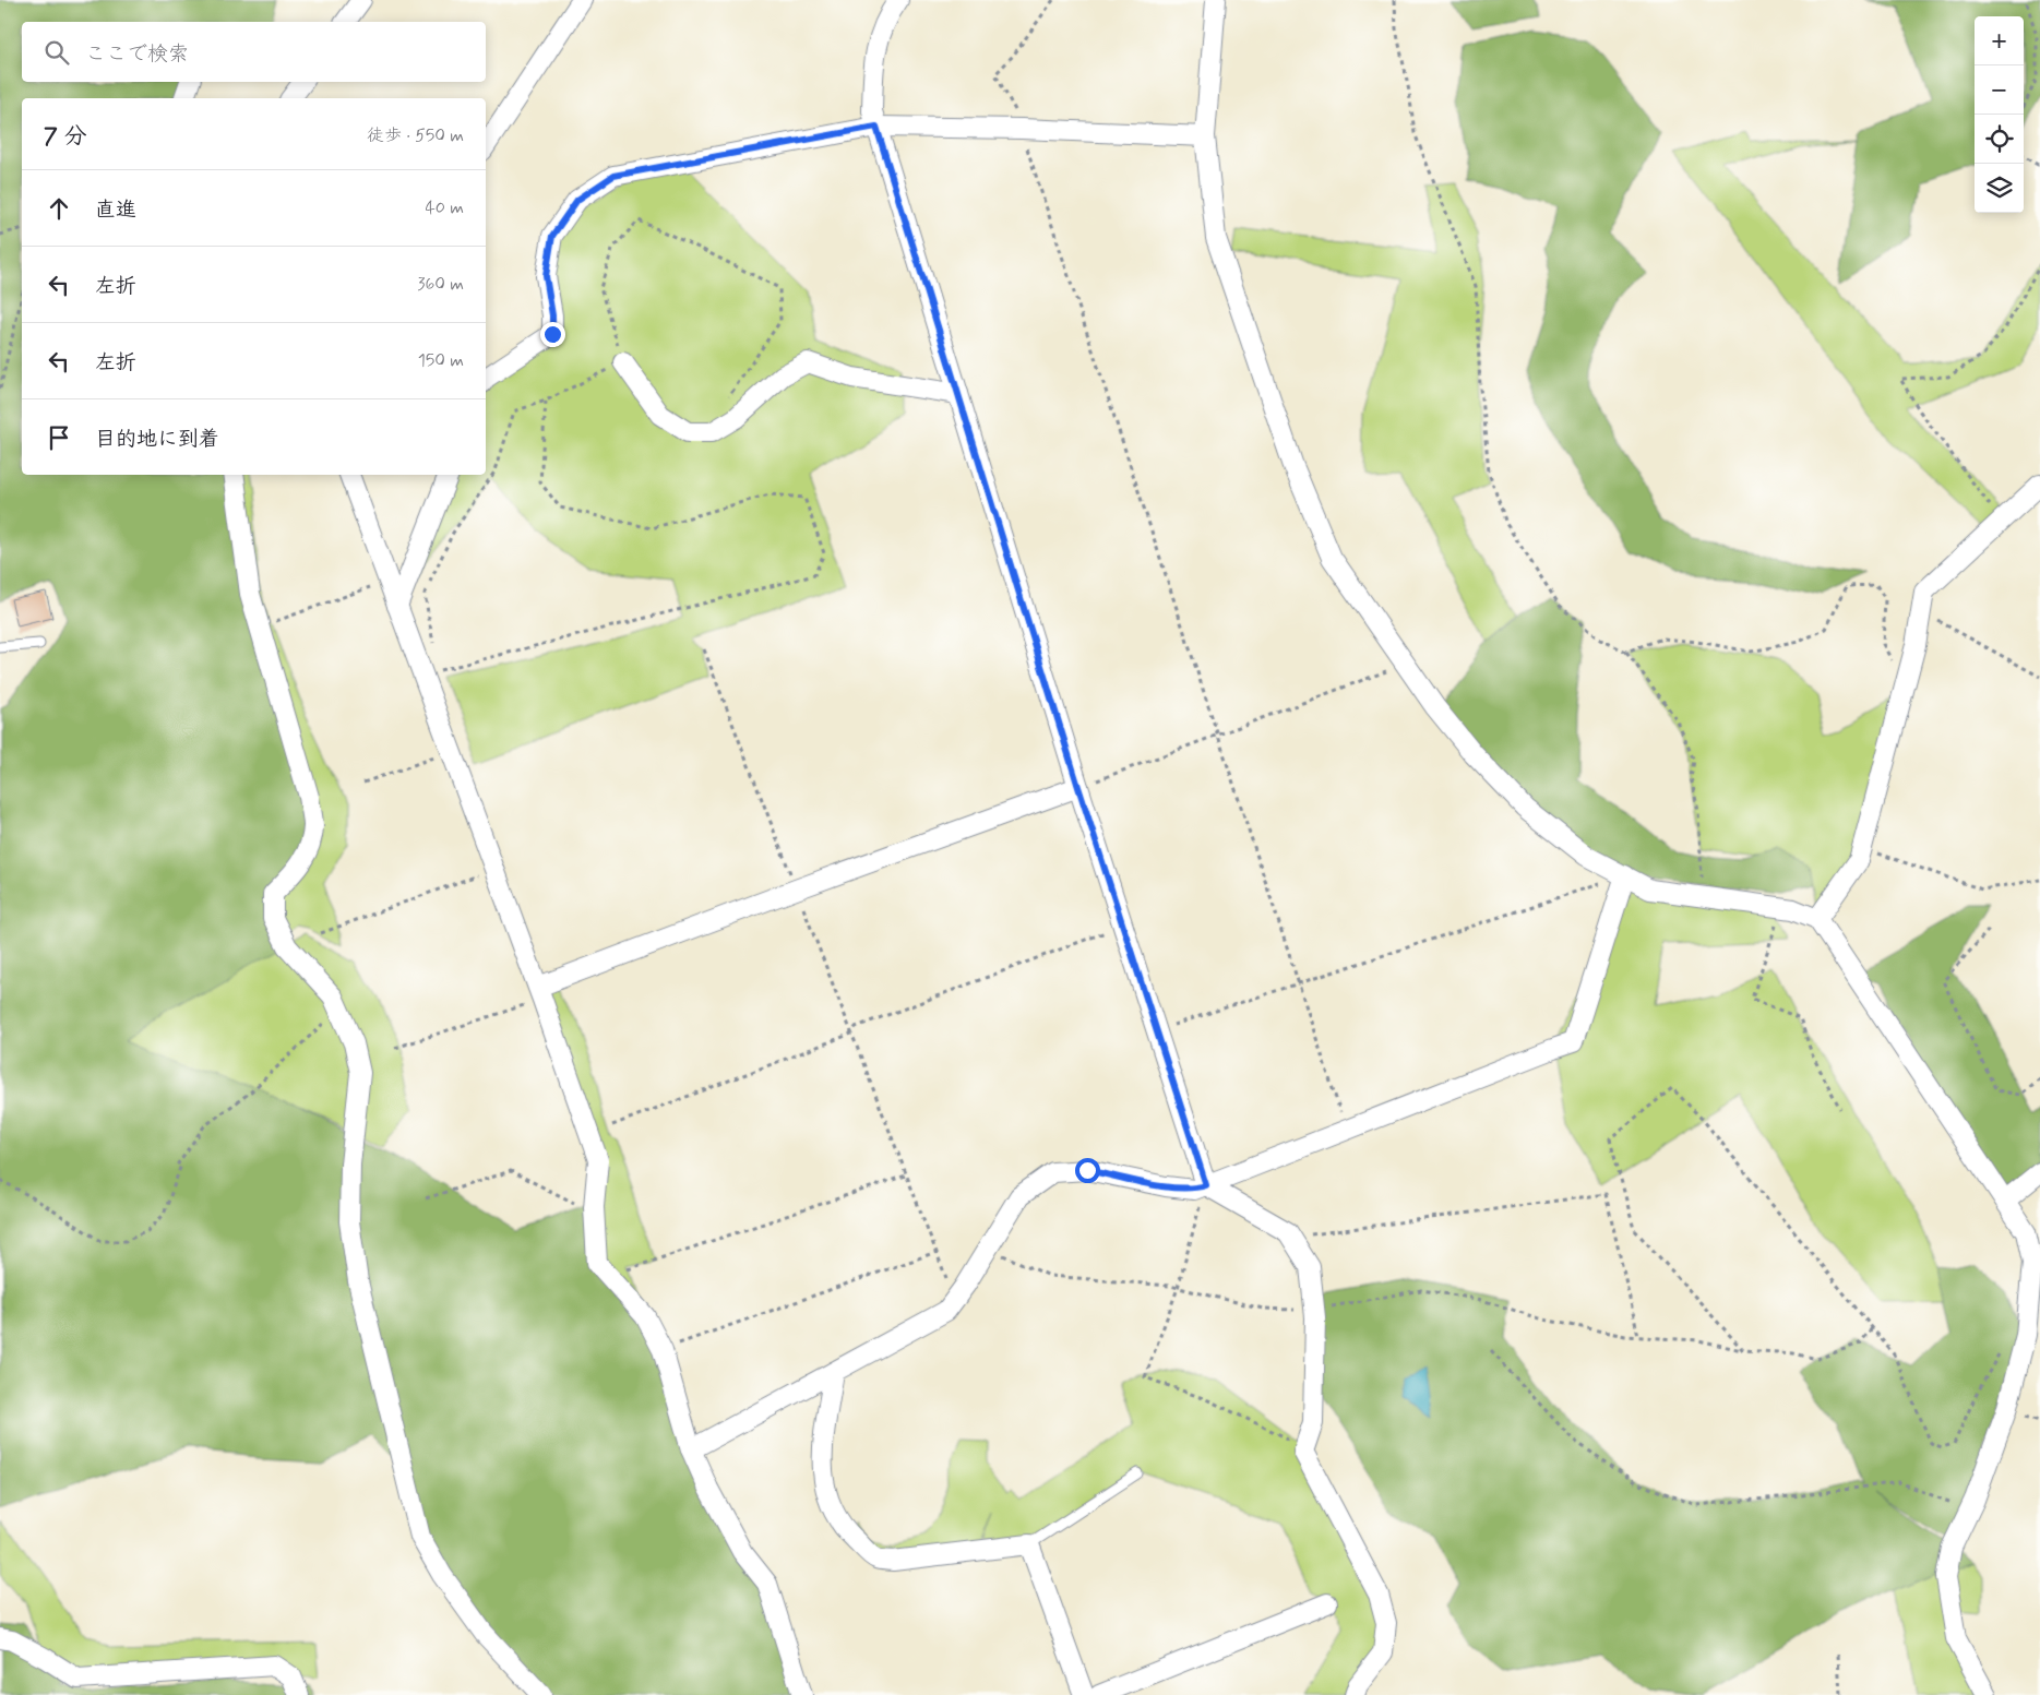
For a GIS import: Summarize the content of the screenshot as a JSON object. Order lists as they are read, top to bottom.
{
  "page": {
    "map_buttons": ["+", "−"],
    "search": "ここで検索",
    "heading": ["7 分", "徒歩 · 550 m"],
    "list": [
      ["直進", "40 m"],
      ["左折", "360 m"],
      ["左折", "150 m"],
      "目的地に到着"
    ]
  }
}
